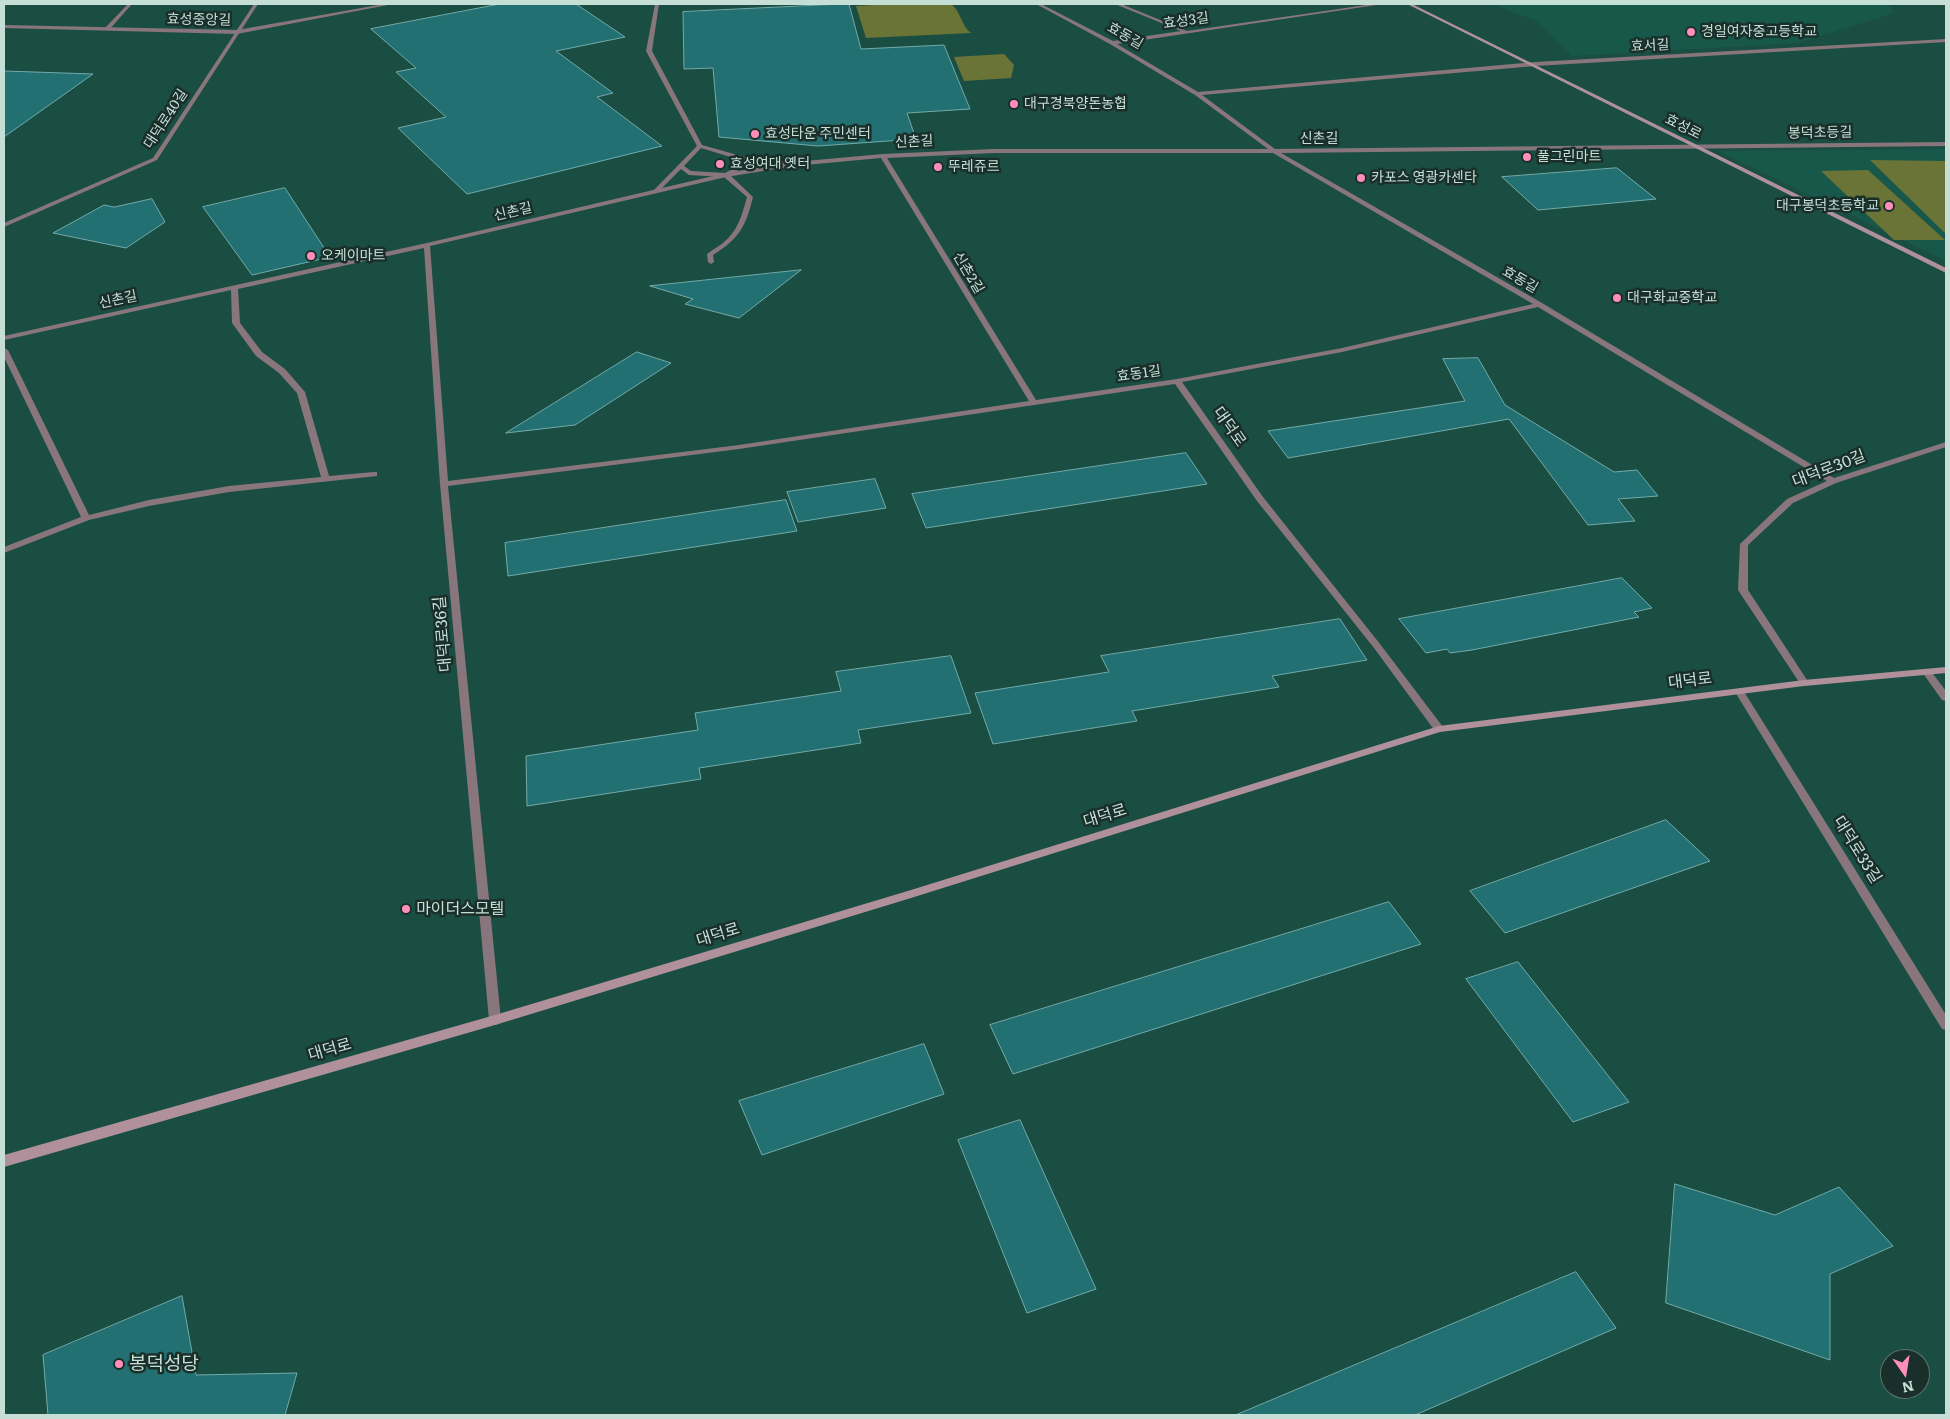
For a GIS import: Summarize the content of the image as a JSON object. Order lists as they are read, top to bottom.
{
  "streets": {
    "main road": ["효성로", "대덕로"],
    "street": [
      "효성중앙길",
      "효성3길",
      "효동길",
      "효서길",
      "대덕로40길",
      "봉덕초등길",
      "신촌길",
      "신촌2길",
      "효동1길",
      "대덕로30길",
      "대덕로36길",
      "대덕로33길"
    ]
  },
  "crossings": [
    ["효성중앙길", "대덕로40길"],
    ["효성3길", "효동길"],
    ["효동길", "신촌길"],
    ["효동길", "효동1길"],
    ["효동길", "대덕로30길"],
    ["효서길", "효성로"],
    ["효성로", "봉덕초등길"],
    ["효성로", "신촌길"],
    ["봉덕초등길", "신촌길"],
    ["신촌길", "신촌2길"],
    ["신촌길", "대덕로36길"],
    ["신촌2길", "효동1길"],
    ["효동1길", "대덕로"],
    ["효동1길", "대덕로36길"],
    ["대덕로", "대덕로30길"],
    ["대덕로", "대덕로36길"],
    ["대덕로", "대덕로33길"]
  ],
  "places": [
    "경일여자중고등학교",
    "대구경북양돈농협",
    "효성타운 주민센터",
    "풀그린마트",
    "효성여대 옛터",
    "뚜레쥬르",
    "카포스 영광카센타",
    "대구봉덕초등학교",
    "오케이마트",
    "대구화교중학교",
    "마이더스모텔",
    "봉덕성당"
  ],
  "north": "bottom"
}
